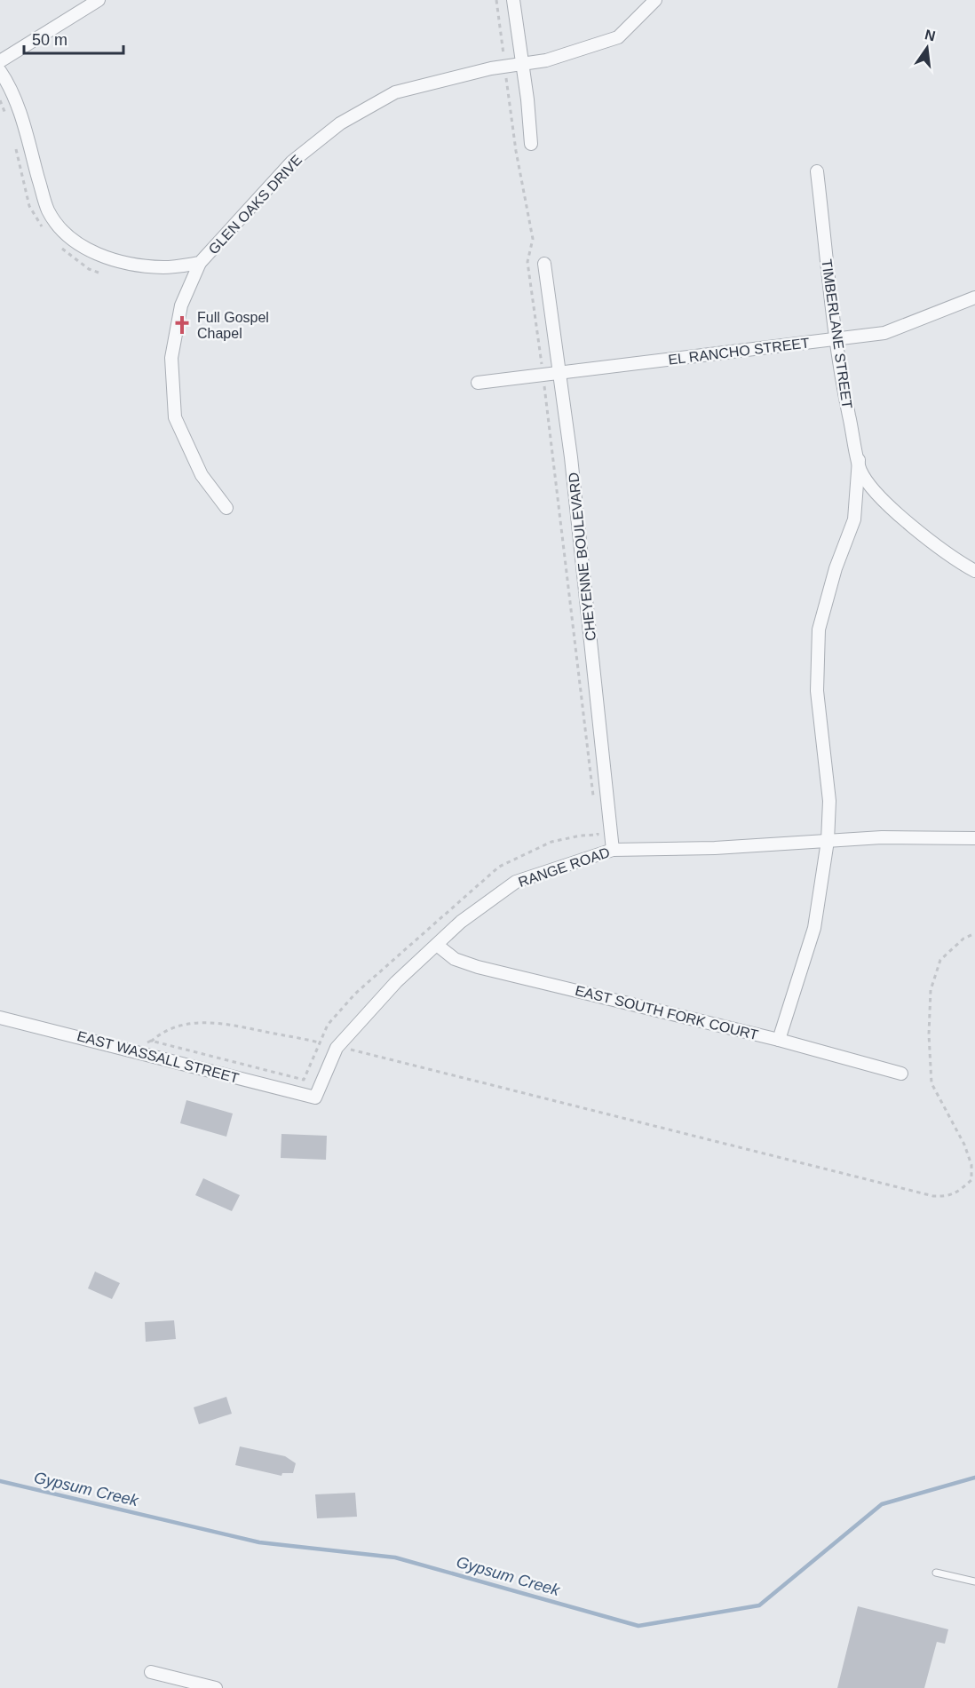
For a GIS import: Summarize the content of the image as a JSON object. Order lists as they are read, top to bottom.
{
  "streets": {
    "street": [
      "GLEN OAKS DRIVE",
      "TIMBERLANE STREET",
      "EL RANCHO STREET",
      "CHEYENNE BOULEVARD",
      "RANGE ROAD",
      "EAST SOUTH FORK COURT",
      "EAST WASSALL STREET"
    ]
  },
  "crossings": [
    ["TIMBERLANE STREET", "EL RANCHO STREET"],
    ["EL RANCHO STREET", "CHEYENNE BOULEVARD"],
    ["CHEYENNE BOULEVARD", "RANGE ROAD"],
    ["RANGE ROAD", "EAST SOUTH FORK COURT"],
    ["RANGE ROAD", "EAST WASSALL STREET"]
  ],
  "water": ["Gypsum Creek"],
  "places": {
    "church": ["Full Gospel Chapel"]
  },
  "scale_bar": "50 m",
  "north": "top"
}
